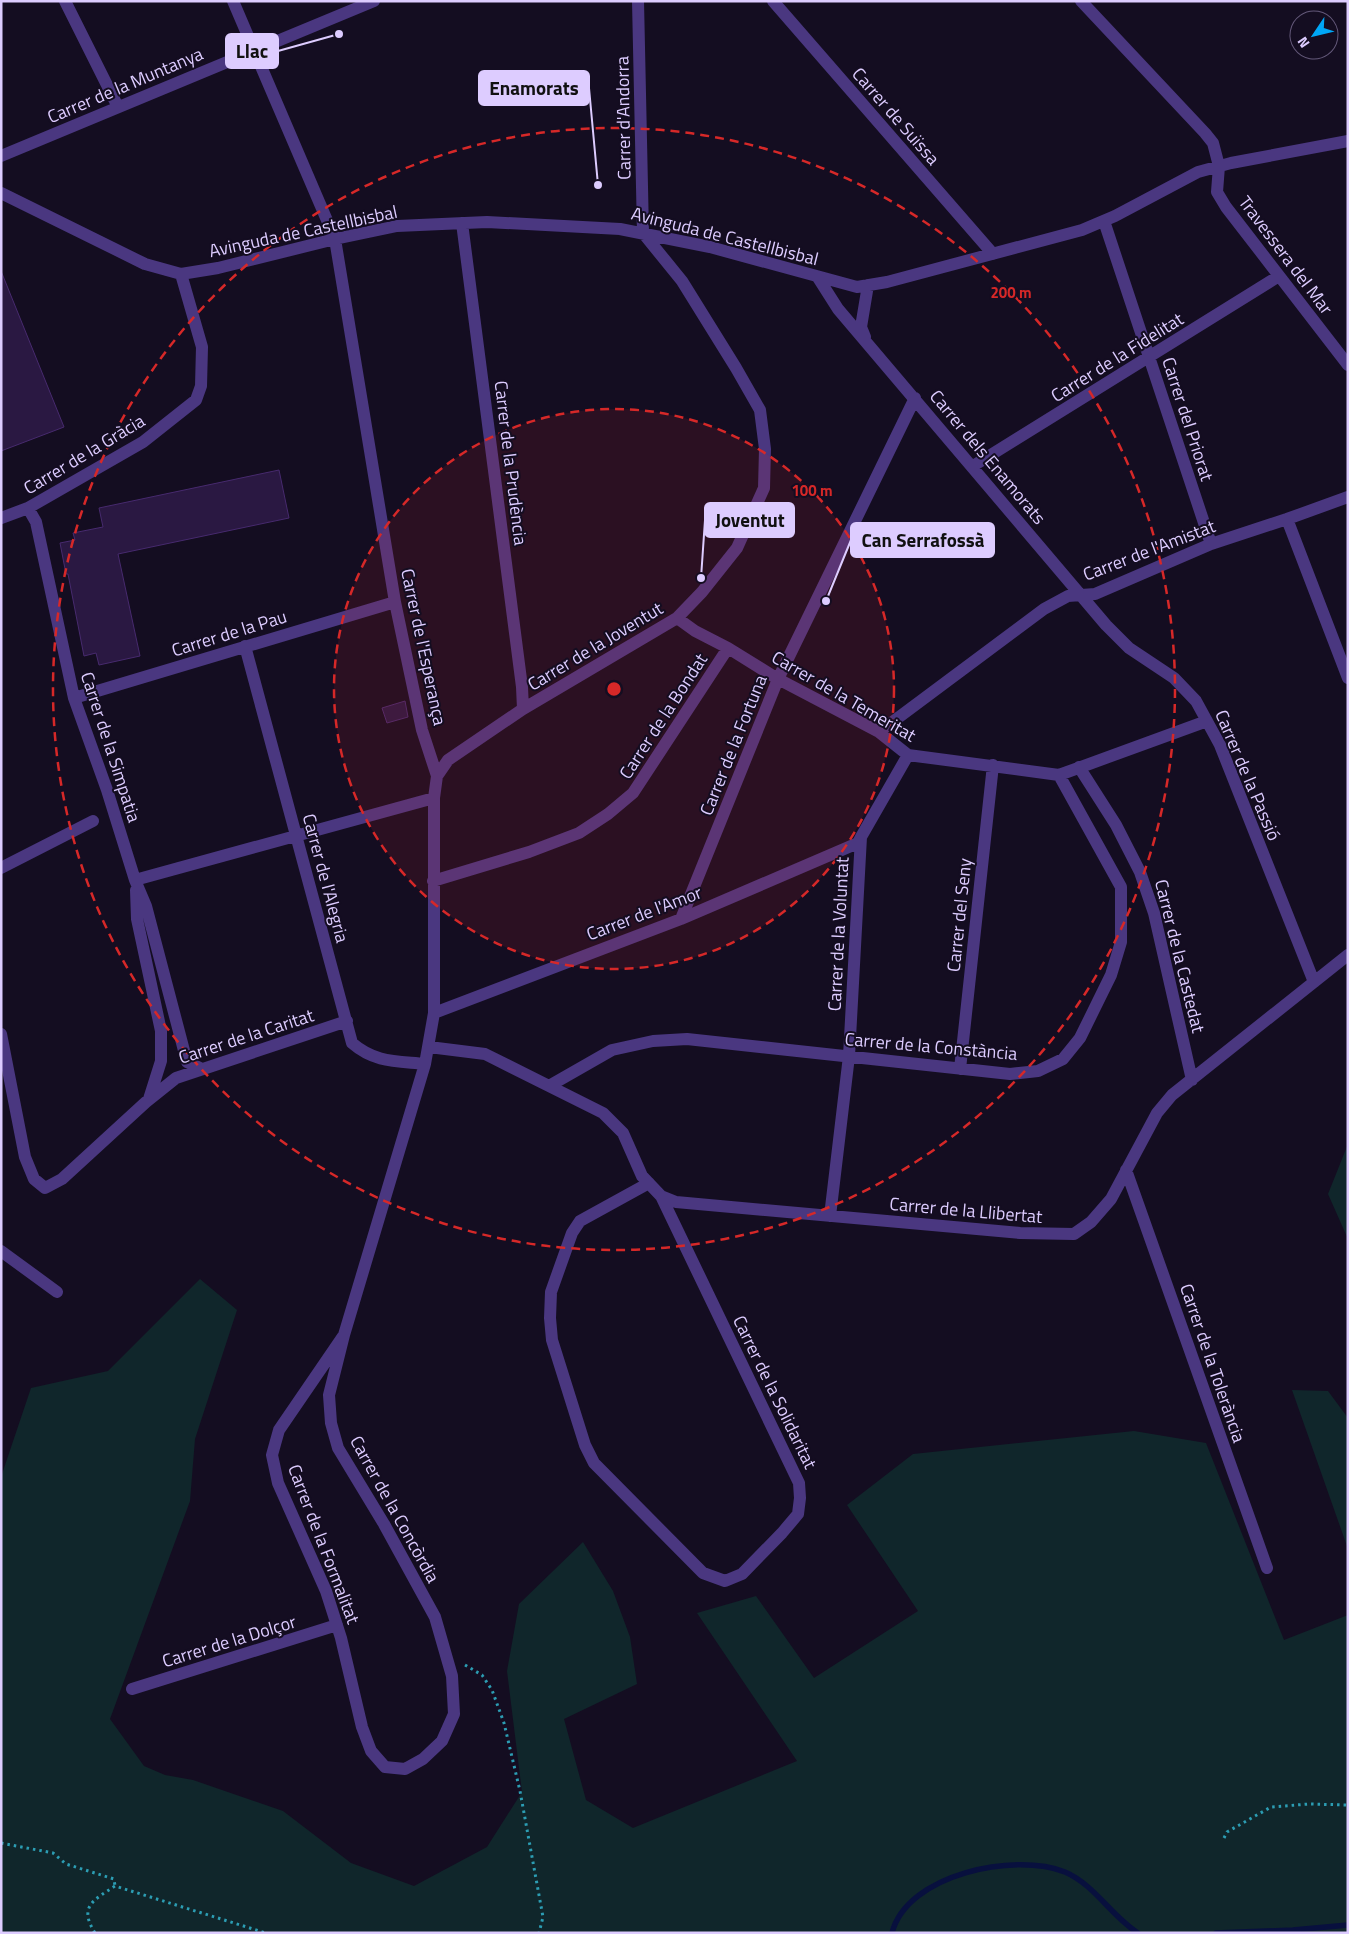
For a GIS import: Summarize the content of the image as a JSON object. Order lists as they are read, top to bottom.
{
  "streets": {
    "street": [
      "Carrer de la Muntanya",
      "Carrer de Suïssa",
      "Carrer d'Andorra",
      "Avinguda de Castellbisbal",
      "Travessera del Mar",
      "Carrer de la Fidelitat",
      "Carrer del Priorat",
      "Carrer de la Gràcia",
      "Carrer dels Enamorats",
      "Carrer de la Prudència",
      "Carrer de l'Amistat",
      "Carrer de la Pau",
      "Carrer de la Joventut",
      "Carrer de l'Esperança",
      "Carrer de la Temeritat",
      "Carrer de la Bondat",
      "Carrer de la Fortuna",
      "Carrer de la Simpatia",
      "Carrer de la Passió",
      "Carrer de l'Alegria",
      "Carrer de l'Amor",
      "Carrer del Seny",
      "Carrer de la Voluntat",
      "Carrer de la Castedat",
      "Carrer de la Caritat",
      "Carrer de la Constància",
      "Carrer de la Llibertat",
      "Carrer de la Tolerància",
      "Carrer de la Solidaritat",
      "Carrer de la Concòrdia",
      "Carrer de la Formalitat",
      "Carrer de la Dolçor"
    ]
  },
  "crossings": [
    ["Carrer de la Muntanya", "Carrer de l'Esperança"],
    ["Carrer de Suïssa", "Avinguda de Castellbisbal"],
    ["Carrer d'Andorra", "Avinguda de Castellbisbal"],
    ["Carrer d'Andorra", "Carrer de la Joventut"],
    ["Avinguda de Castellbisbal", "Travessera del Mar"],
    ["Avinguda de Castellbisbal", "Carrer del Priorat"],
    ["Avinguda de Castellbisbal", "Carrer de la Gràcia"],
    ["Avinguda de Castellbisbal", "Carrer dels Enamorats"],
    ["Avinguda de Castellbisbal", "Carrer de la Prudència"],
    ["Avinguda de Castellbisbal", "Carrer de la Joventut"],
    ["Avinguda de Castellbisbal", "Carrer de l'Esperança"],
    ["Travessera del Mar", "Carrer de la Fidelitat"],
    ["Carrer de la Fidelitat", "Carrer del Priorat"],
    ["Carrer de la Fidelitat", "Carrer dels Enamorats"],
    ["Carrer del Priorat", "Carrer de l'Amistat"],
    ["Carrer de la Gràcia", "Carrer de la Simpatia"],
    ["Carrer dels Enamorats", "Carrer de l'Amistat"],
    ["Carrer dels Enamorats", "Carrer de la Fortuna"],
    ["Carrer dels Enamorats", "Carrer de la Passió"],
    ["Carrer de la Prudència", "Carrer de la Joventut"],
    ["Carrer de l'Amistat", "Carrer de la Temeritat"],
    ["Carrer de l'Amistat", "Carrer de la Passió"],
    ["Carrer de la Pau", "Carrer de l'Esperança"],
    ["Carrer de la Pau", "Carrer de la Simpatia"],
    ["Carrer de la Pau", "Carrer de l'Alegria"],
    ["Carrer de la Joventut", "Carrer de l'Esperança"],
    ["Carrer de la Joventut", "Carrer de la Temeritat"],
    ["Carrer de l'Esperança", "Carrer de la Bondat"],
    ["Carrer de l'Esperança", "Carrer de l'Alegria"],
    ["Carrer de l'Esperança", "Carrer de l'Amor"],
    ["Carrer de l'Esperança", "Carrer de la Solidaritat"],
    ["Carrer de l'Esperança", "Carrer de la Concòrdia"],
    ["Carrer de la Temeritat", "Carrer de la Bondat"],
    ["Carrer de la Temeritat", "Carrer de la Fortuna"],
    ["Carrer de la Temeritat", "Carrer del Seny"],
    ["Carrer de la Temeritat", "Carrer de la Voluntat"],
    ["Carrer de la Temeritat", "Carrer de la Constància"],
    ["Carrer de la Fortuna", "Carrer de l'Amor"],
    ["Carrer de la Simpatia", "Carrer de la Caritat"],
    ["Carrer de la Passió", "Carrer de la Llibertat"],
    ["Carrer de l'Alegria", "Carrer de la Caritat"],
    ["Carrer de l'Alegria", "Carrer de la Concòrdia"],
    ["Carrer de l'Amor", "Carrer de la Voluntat"],
    ["Carrer del Seny", "Carrer de la Constància"],
    ["Carrer de la Voluntat", "Carrer de la Constància"],
    ["Carrer de la Voluntat", "Carrer de la Llibertat"],
    ["Carrer de la Castedat", "Carrer de la Llibertat"],
    ["Carrer de la Constància", "Carrer de la Solidaritat"],
    ["Carrer de la Llibertat", "Carrer de la Tolerància"],
    ["Carrer de la Llibertat", "Carrer de la Solidaritat"],
    ["Carrer de la Concòrdia", "Carrer de la Formalitat"],
    ["Carrer de la Formalitat", "Carrer de la Dolçor"]
  ],
  "places": [
    "Llac",
    "Enamorats",
    "Joventut",
    "Can Serrafossà"
  ],
  "north": "bottom left",
  "rings": ["200 m", "100 m"]
}
